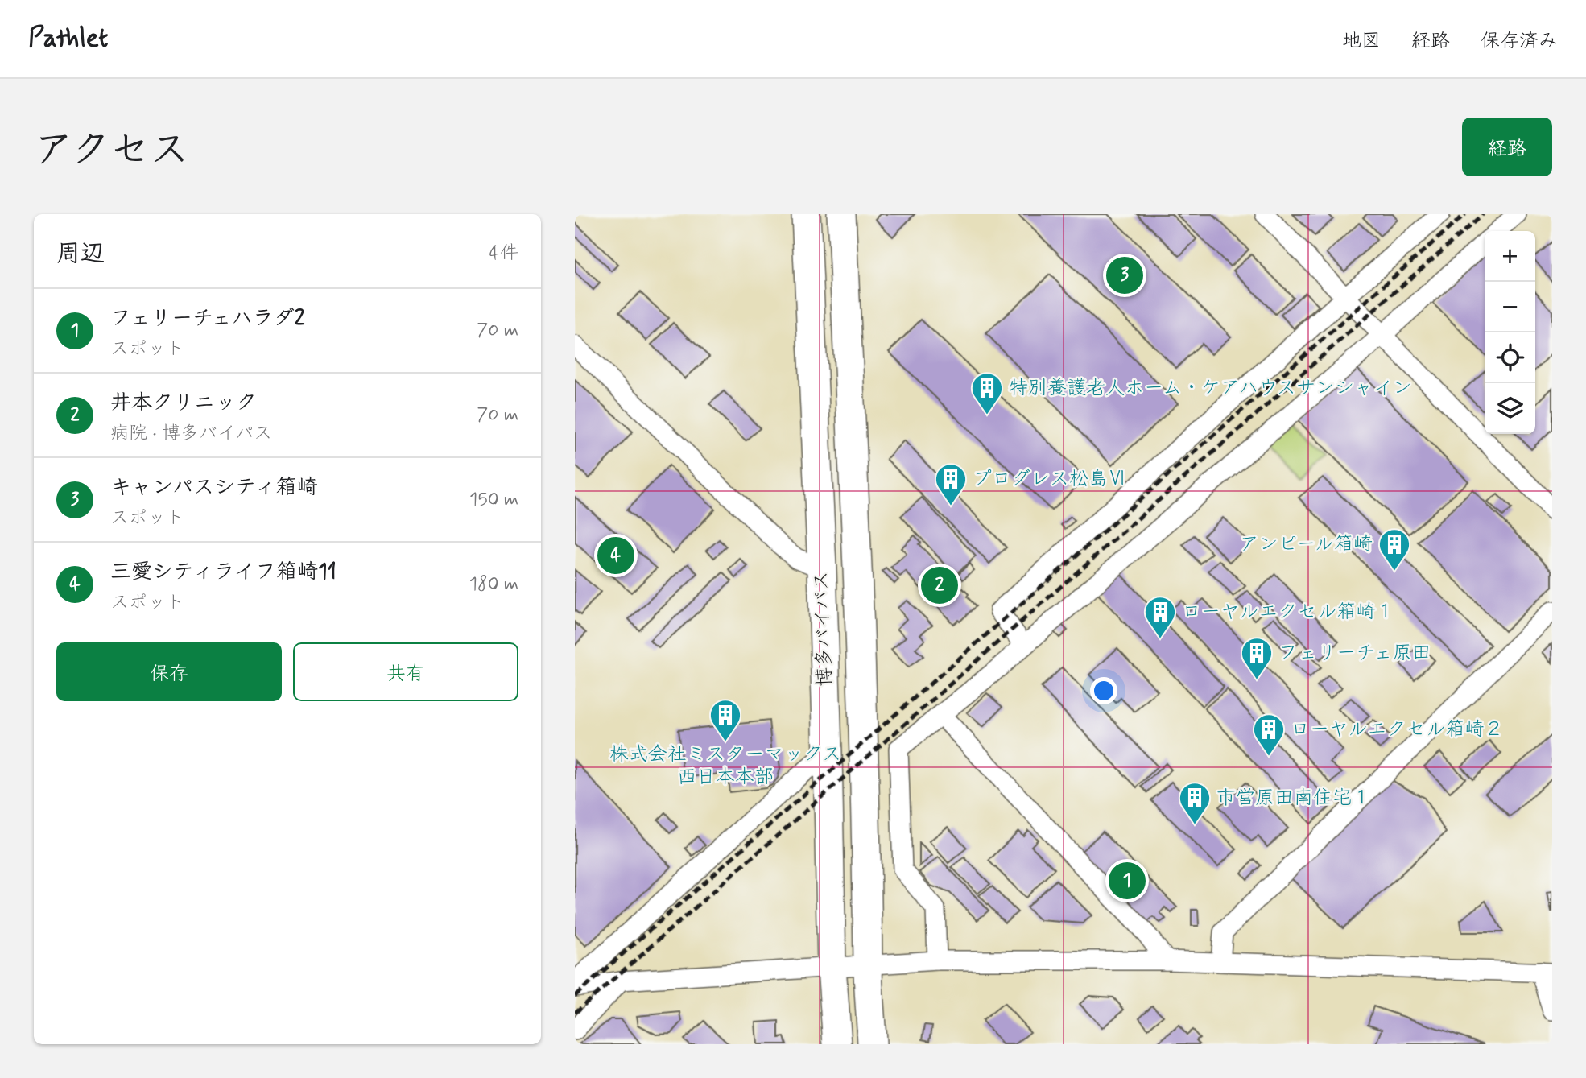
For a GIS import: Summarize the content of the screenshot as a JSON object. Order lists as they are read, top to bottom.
{
  "streets": {
    "highway": ["博多バイパス"]
  },
  "places": {
    "building": [
      "特別養護老人ホーム・ケアハウスサンシャイン",
      "プログレス松島Ⅵ",
      "アンピール箱崎",
      "ローヤルエクセル箱崎１",
      "フェリーチェ原田",
      "株式会社ミスターマックス 西日本本部",
      "ローヤルエクセル箱崎２",
      "市営原田南住宅１"
    ]
  },
  "page": {
    "header": "Pathlet",
    "nav": ["地図", "経路", "保存済み"],
    "title": "アクセス",
    "buttons": [
      "経路",
      ["保存", "共有"]
    ],
    "heading": ["周辺", "4件"],
    "map_buttons": ["+", "−"],
    "pins": [
      "3",
      "4",
      "2",
      "1"
    ],
    "list": [
      {
        "mark": "1",
        "name": "フェリーチェハラダ2",
        "note": "スポット",
        "value": "70 m"
      },
      {
        "mark": "2",
        "name": "井本クリニック",
        "note": "病院 · 博多バイパス",
        "value": "70 m"
      },
      {
        "mark": "3",
        "name": "キャンパスシティ箱崎",
        "note": "スポット",
        "value": "150 m"
      },
      {
        "mark": "4",
        "name": "三愛シティライフ箱崎11",
        "note": "スポット",
        "value": "180 m"
      }
    ]
  }
}
